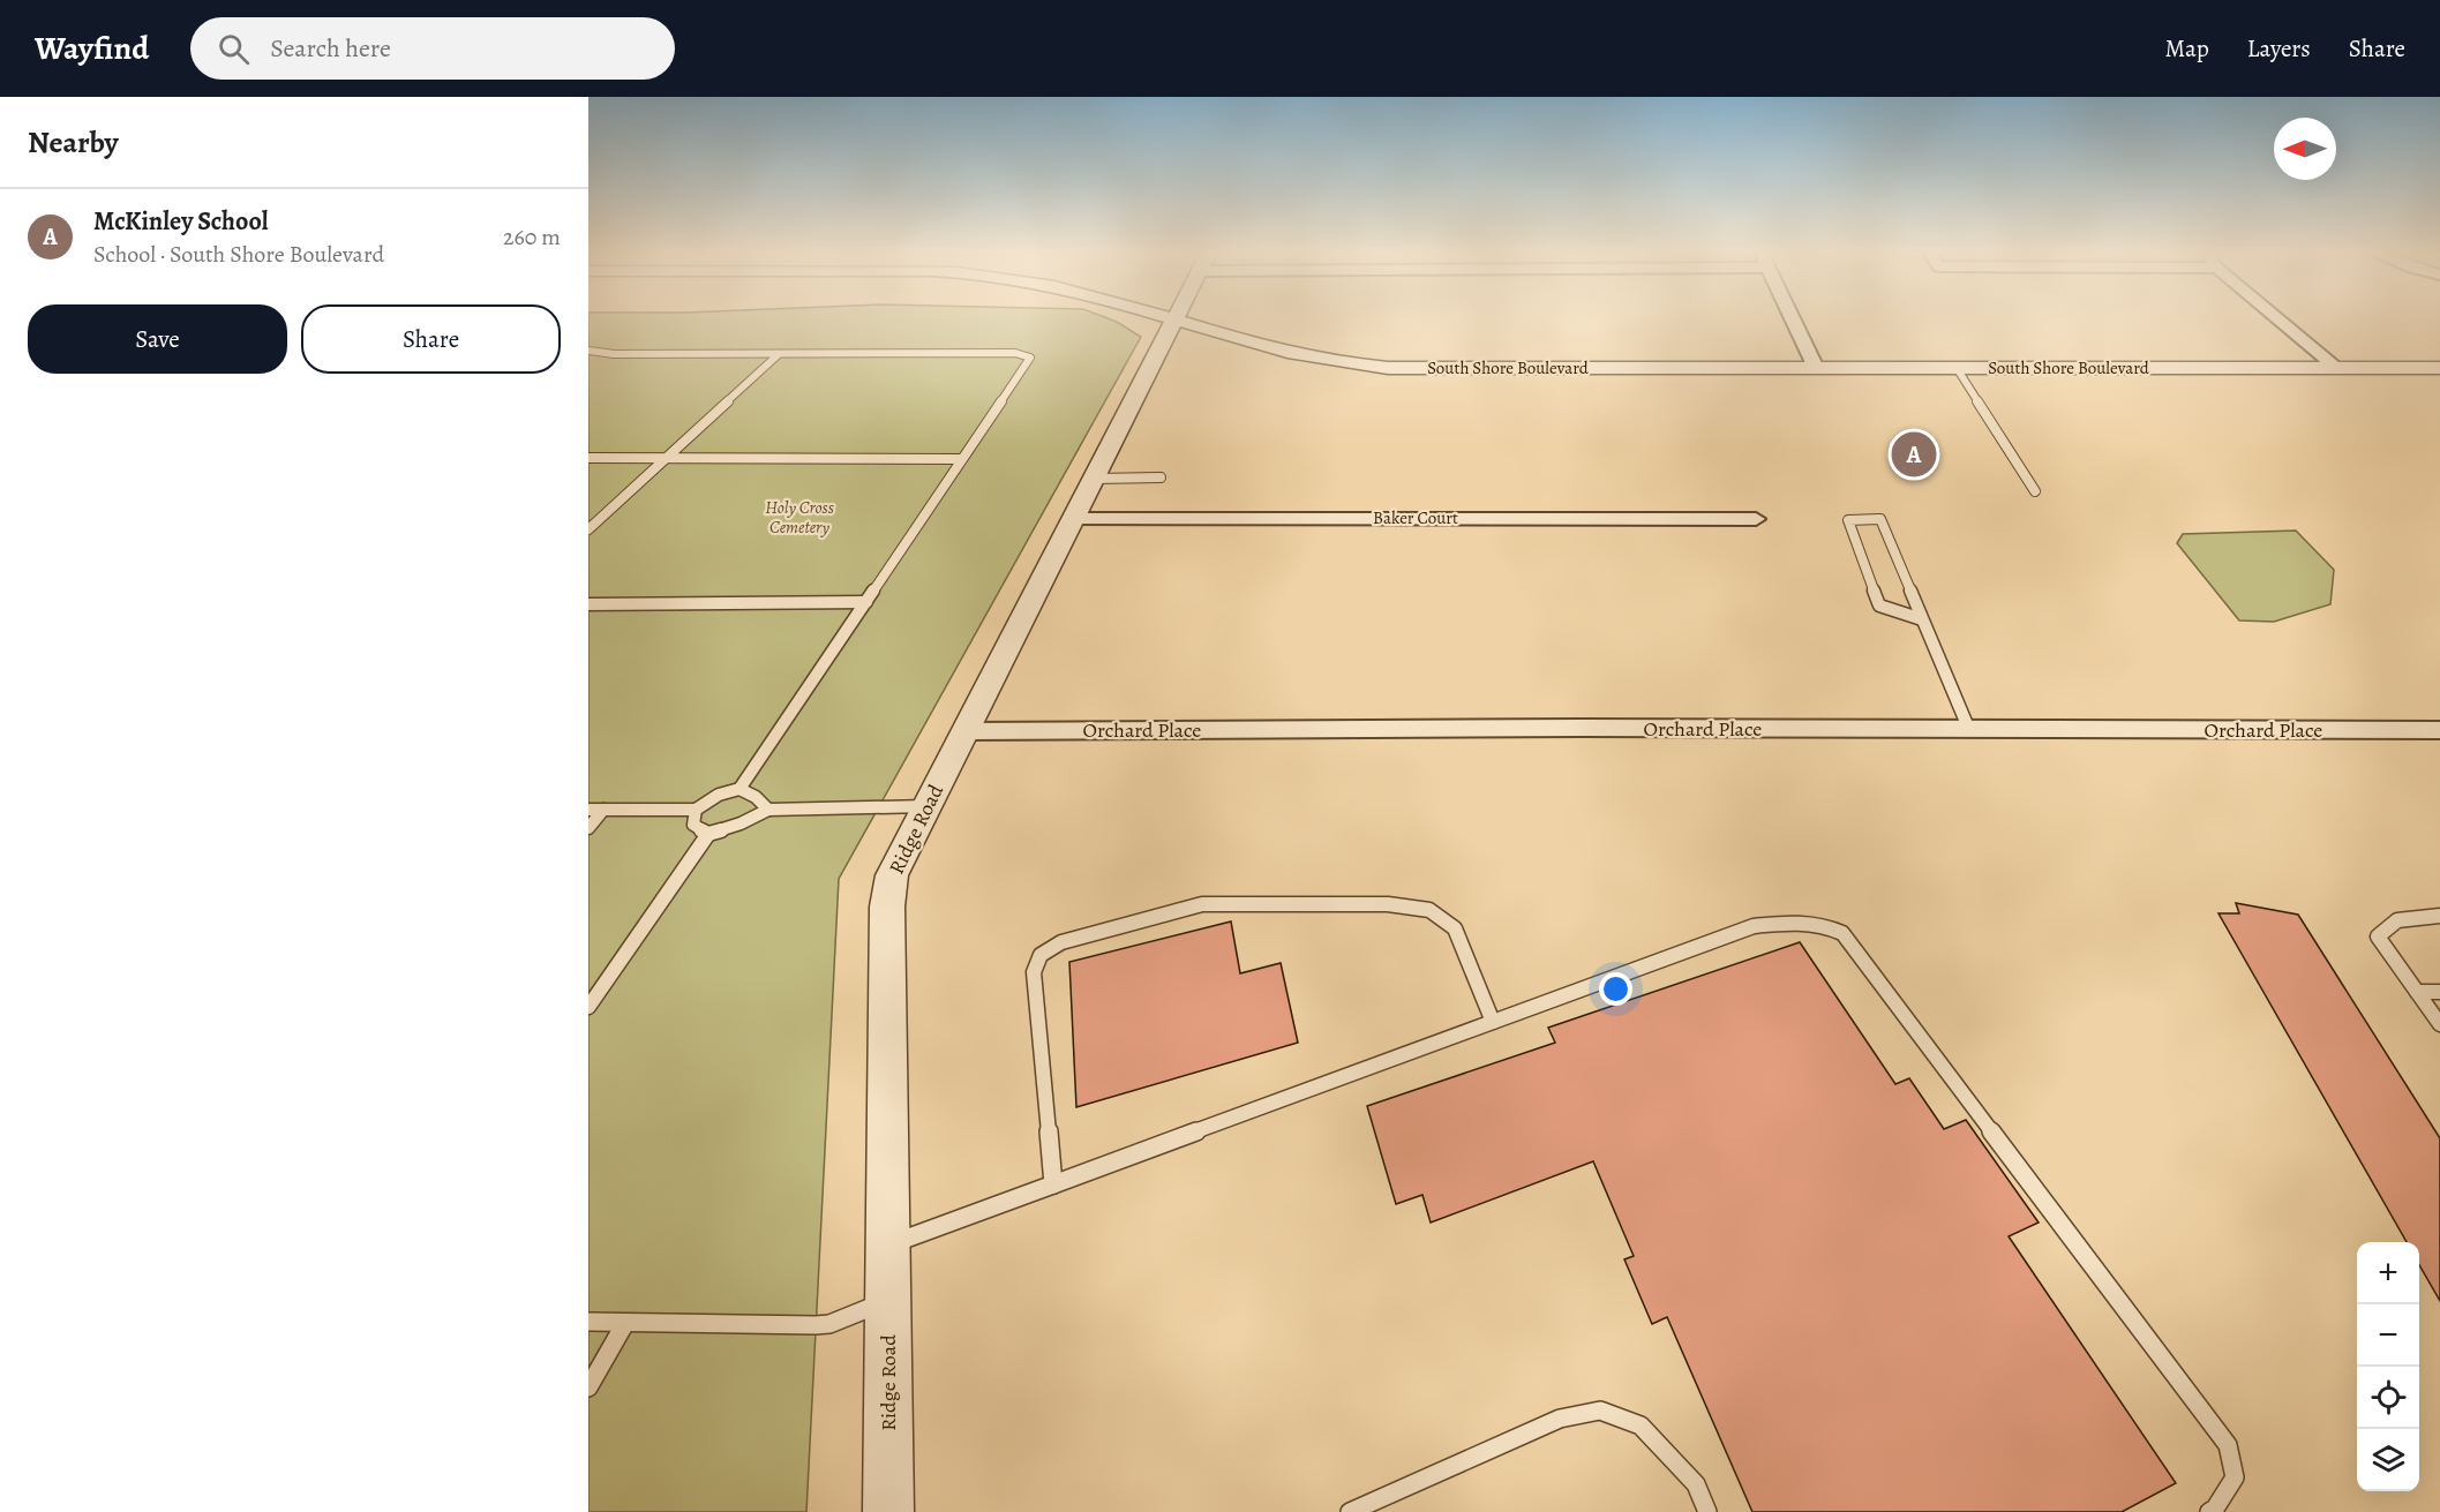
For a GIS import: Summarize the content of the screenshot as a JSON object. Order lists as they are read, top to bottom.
{
  "streets": {
    "street": [
      "South Shore Boulevard",
      "Baker Court",
      "Orchard Place",
      "Ridge Road"
    ]
  },
  "crossings": [
    ["South Shore Boulevard", "Ridge Road"],
    ["Baker Court", "Ridge Road"],
    ["Orchard Place", "Ridge Road"]
  ],
  "parks": ["Holy Cross Cemetery"],
  "north": "left",
  "page": {
    "header": "Wayfind",
    "search": "Search here",
    "nav": ["Map", "Layers", "Share"],
    "heading": "Nearby",
    "list": [
      {
        "mark": "A",
        "name": "McKinley School",
        "note": "School · South Shore Boulevard",
        "value": "260 m"
      }
    ],
    "buttons": ["Save", "Share"],
    "pins": "A",
    "map_buttons": ["+", "−"]
  }
}
